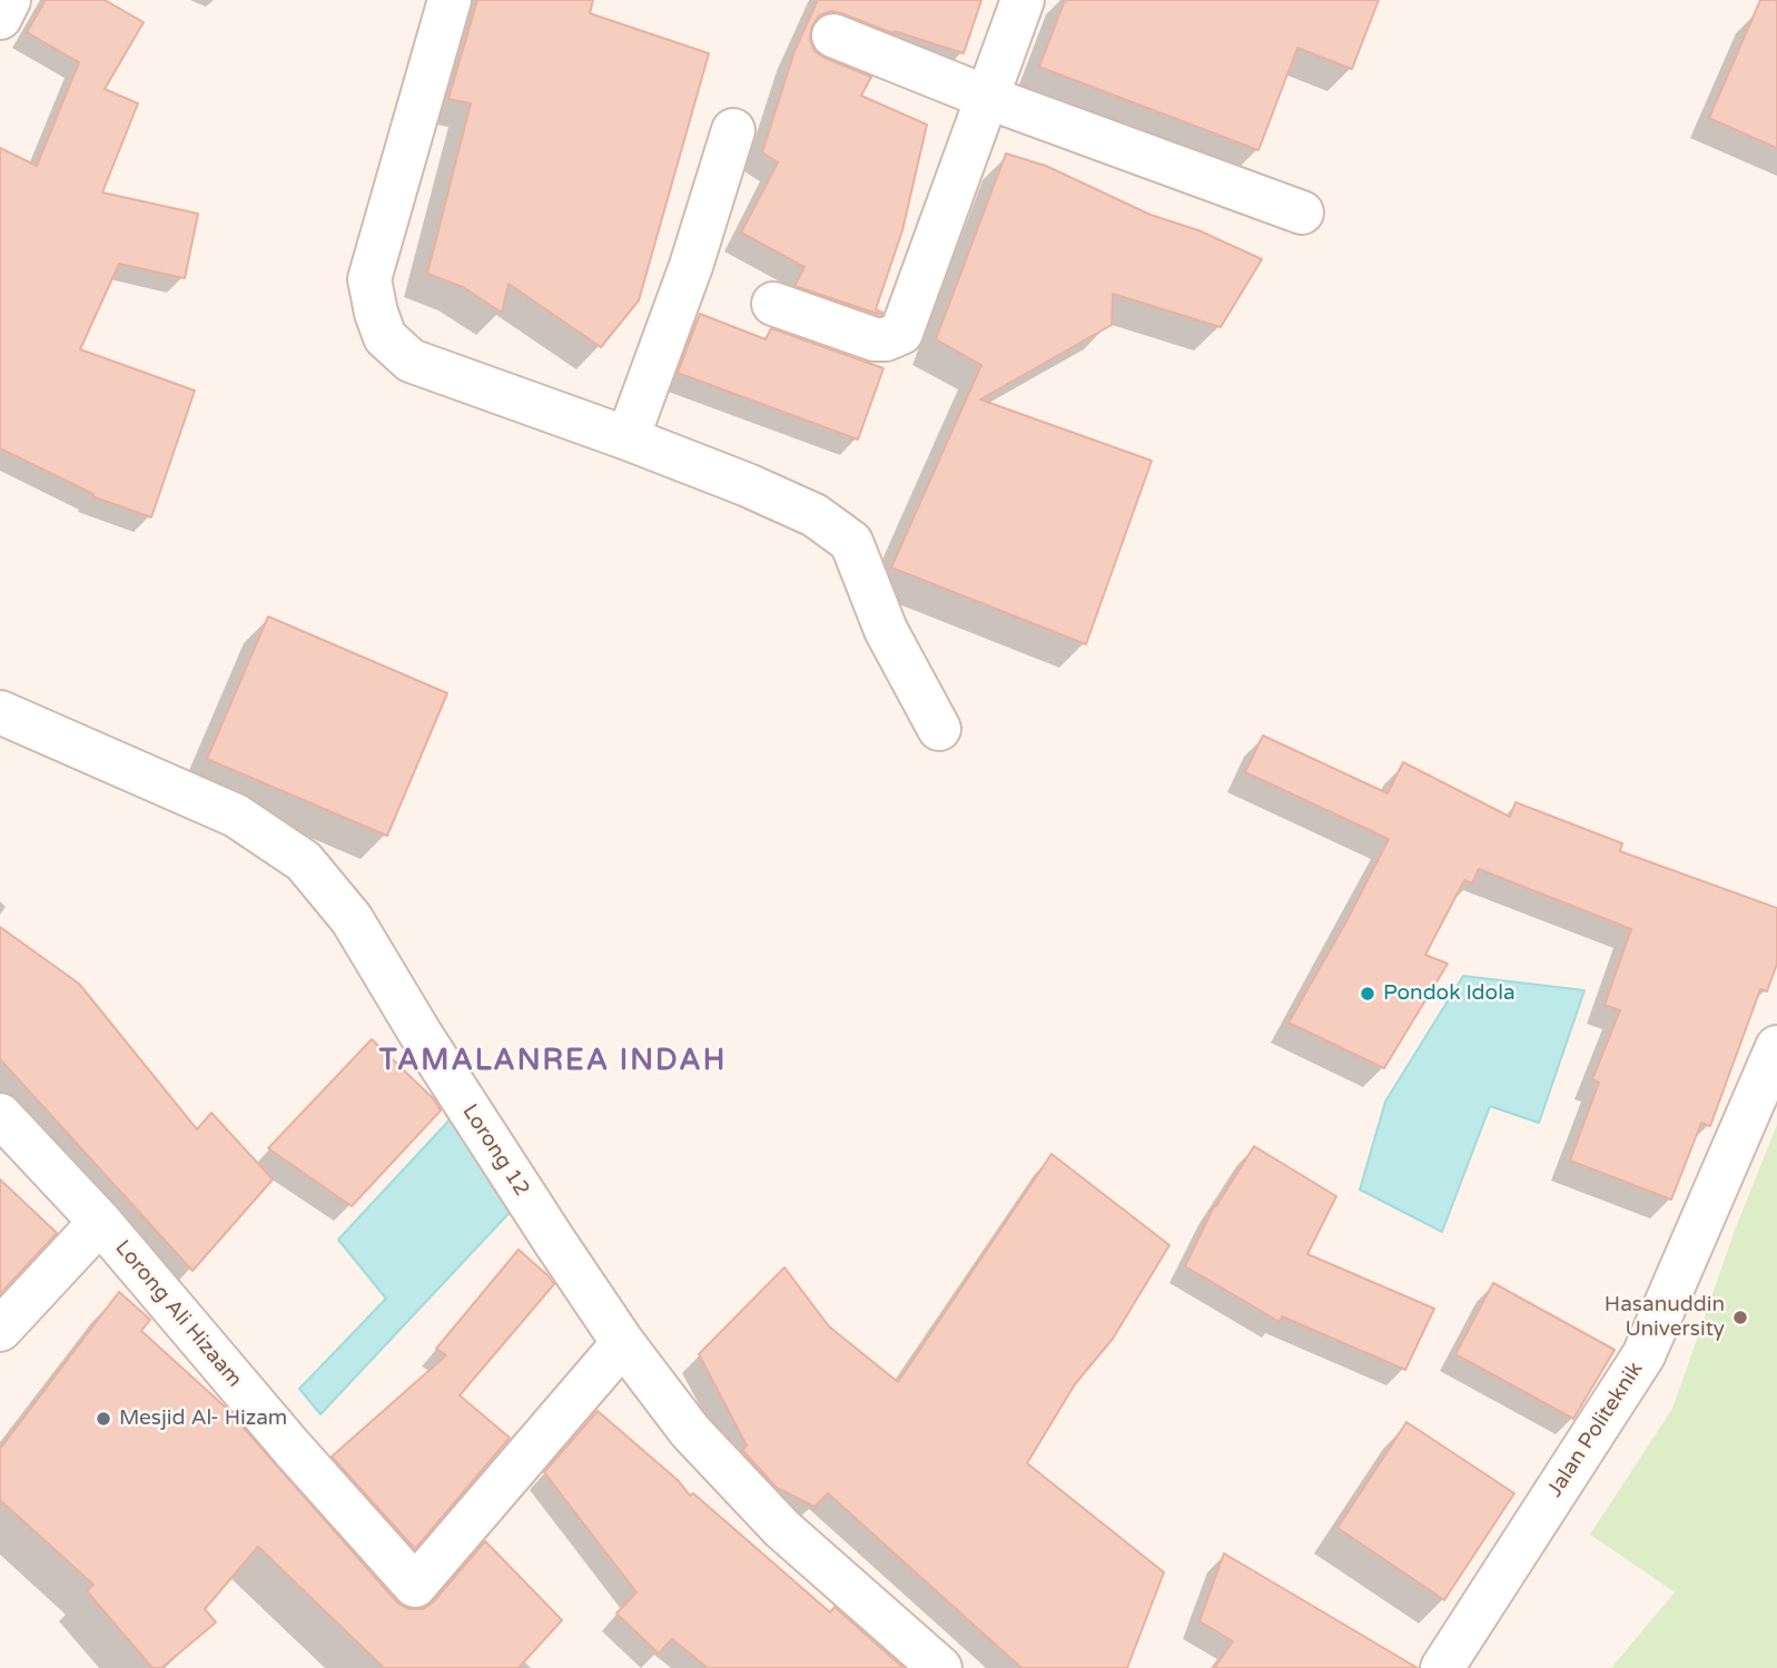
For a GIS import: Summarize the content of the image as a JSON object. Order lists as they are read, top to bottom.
{
  "streets": {
    "street": ["Lorong 12", "Lorong Ali Hizaam", "Jalan Politeknik"]
  },
  "crossings": [
    ["Lorong 12", "Lorong Ali Hizaam"]
  ],
  "districts": ["TAMALANREA INDAH"],
  "places": ["Pondok Idola", "Hasanuddin University", "Mesjid Al- Hizam"]
}
